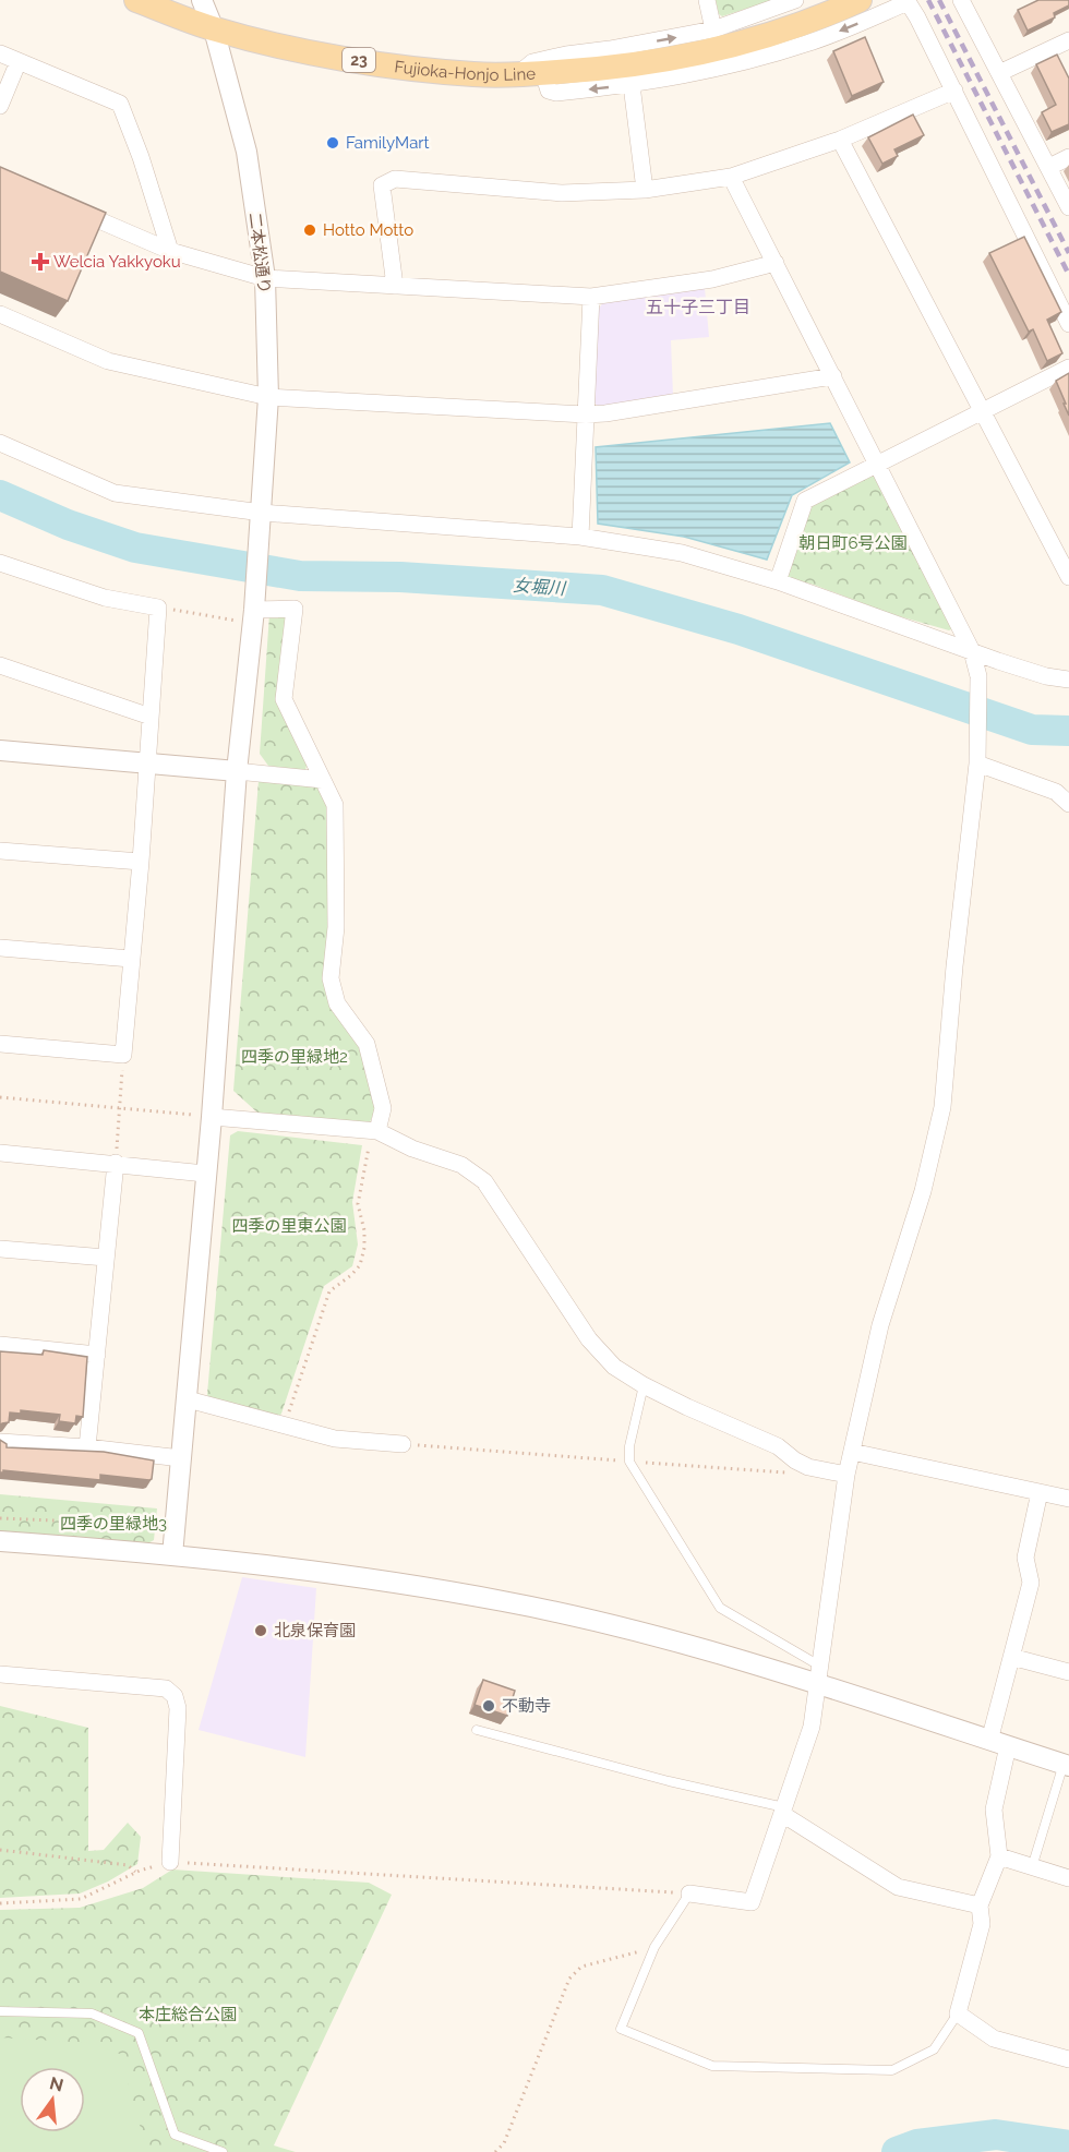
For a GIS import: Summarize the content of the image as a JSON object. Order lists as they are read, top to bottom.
{
  "streets": {
    "main road": ["23", "Fujioka-Honjo Line"],
    "street": ["二本松通り"]
  },
  "crossings": [
    ["23", "Fujioka-Honjo Line"],
    ["Fujioka-Honjo Line", "二本松通り"]
  ],
  "districts": ["五十子三丁目"],
  "water": ["女堀川"],
  "parks": [
    "朝日町6号公園",
    "四季の里緑地2",
    "四季の里東公園",
    "四季の里緑地3",
    "本庄総合公園"
  ],
  "places": {
    "other": [
      "FamilyMart",
      "Hotto Motto",
      "北泉保育園",
      "不動寺"
    ],
    "health": ["Welcia Yakkyoku"]
  },
  "north": "top"
}
